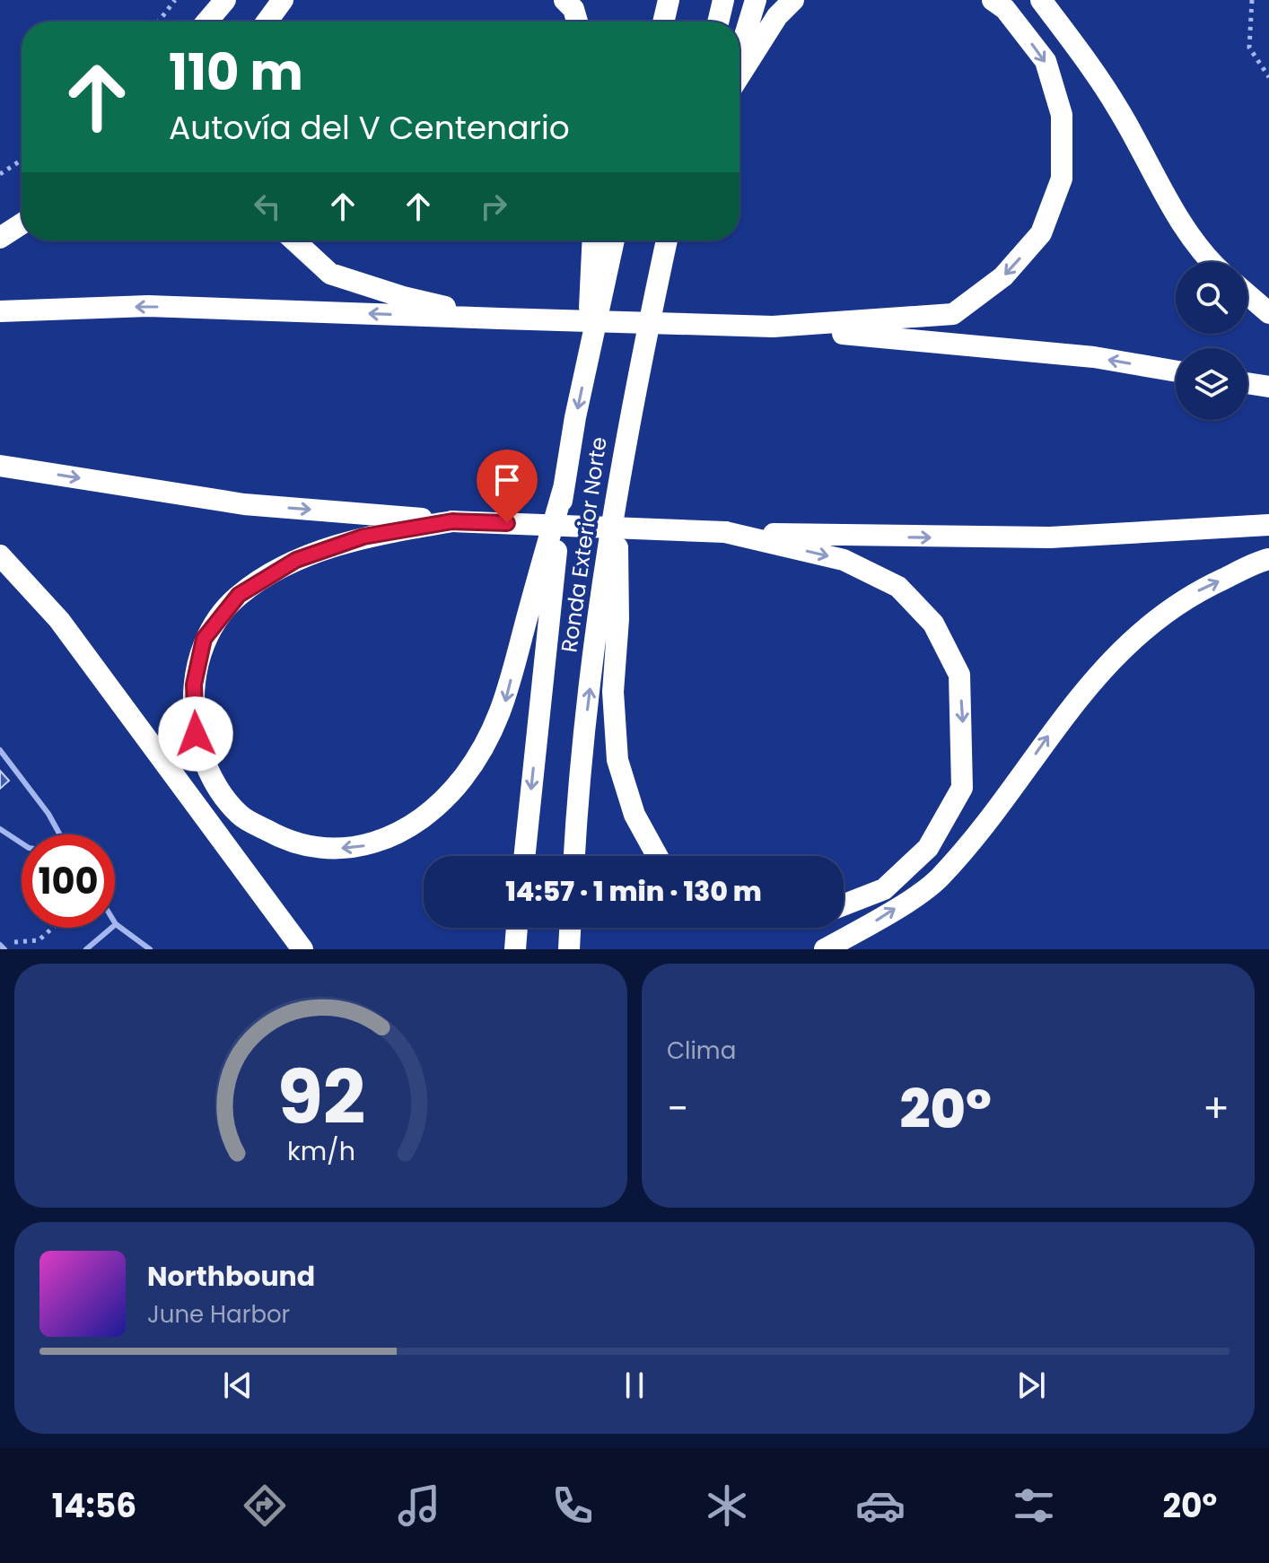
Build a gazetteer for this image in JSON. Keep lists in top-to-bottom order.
{
  "streets": {
    "highway": ["Ronda Exterior Norte"]
  },
  "page": {
    "turn": ["110 m", "Autovía del V Centenario"],
    "limit": "100",
    "trip": "14:57 · 1 min · 130 m",
    "tile": "Clima",
    "heat": ["−", "20°", "+"],
    "song": ["Northbound", "June Harbor"],
    "tabs": ["14:56", "20°"],
    "gauge": ["92", "km/h"]
  }
}
